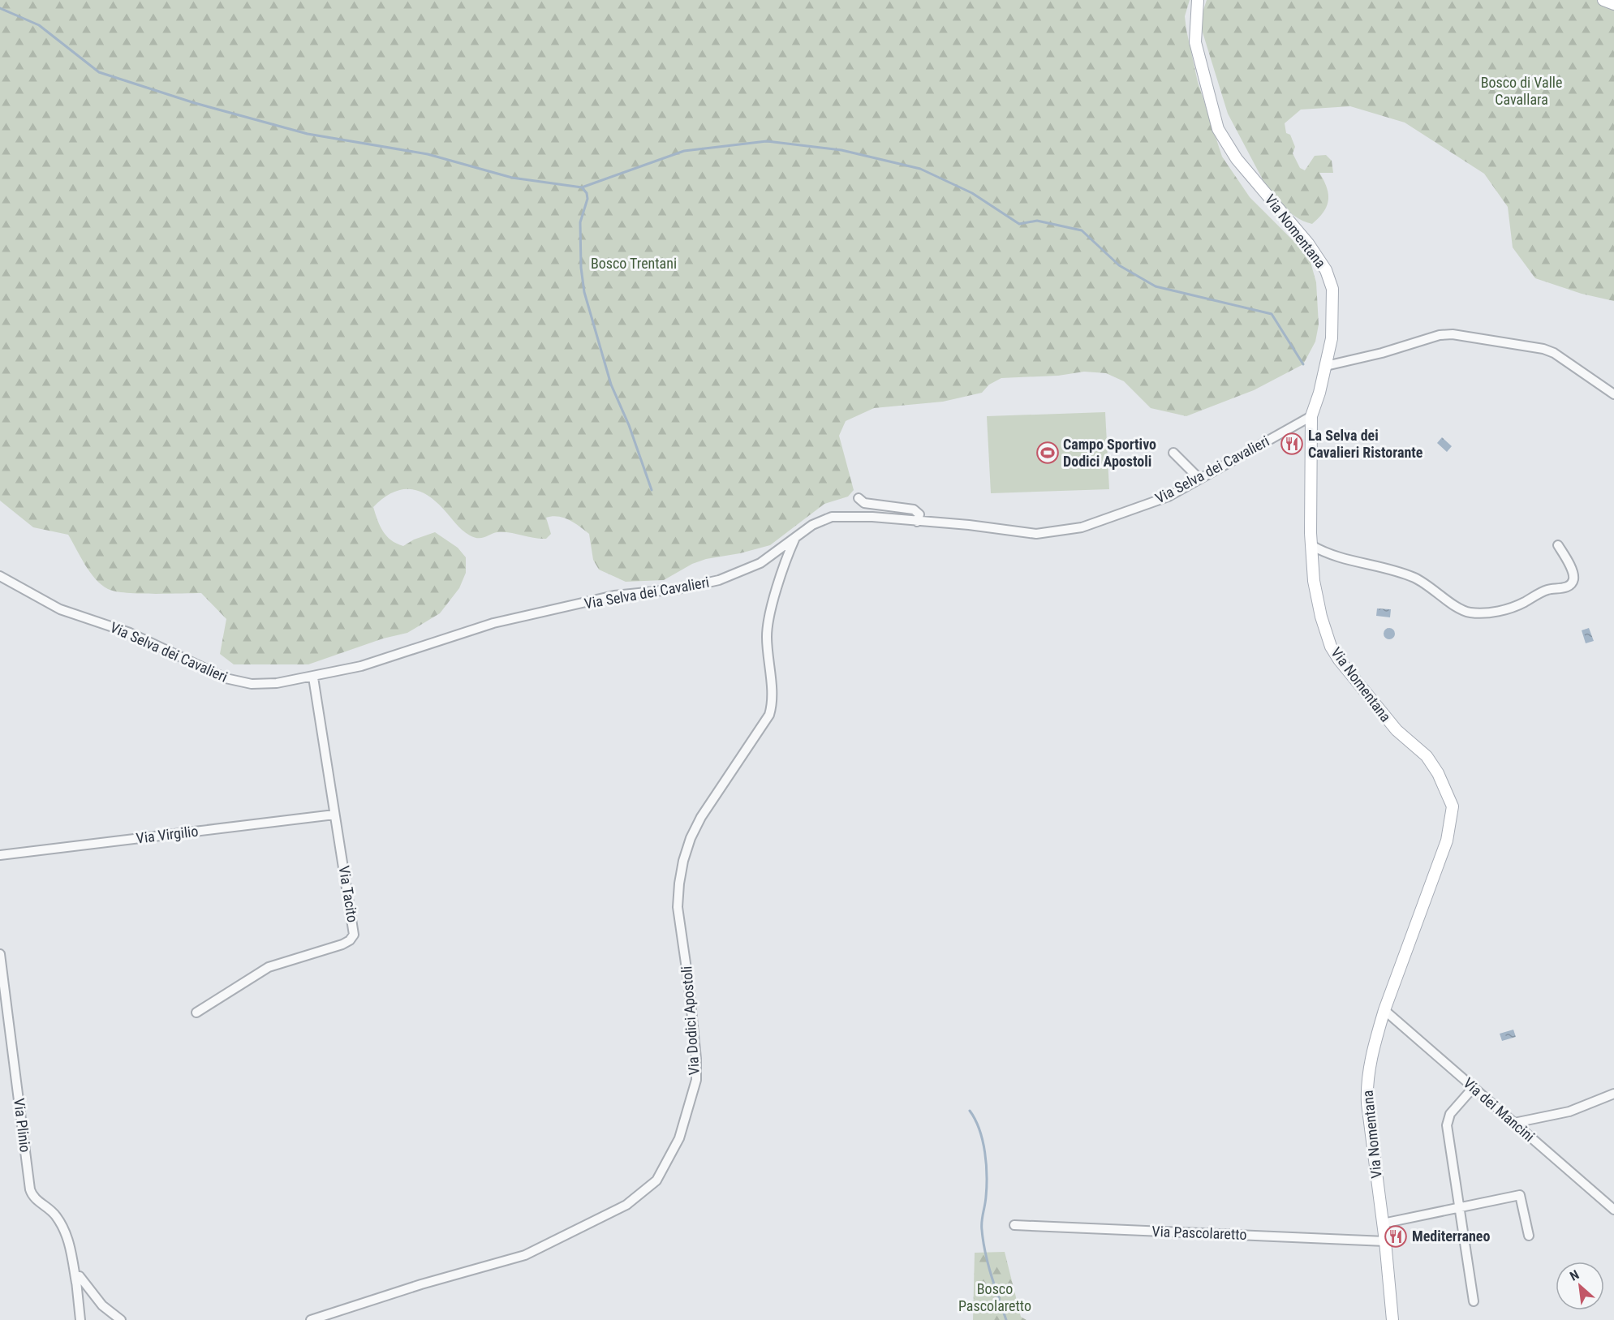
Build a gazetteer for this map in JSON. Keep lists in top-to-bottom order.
{
  "streets": {
    "main road": ["Via Nomentana"],
    "street": [
      "Via Selva dei Cavalieri",
      "Via Virgilio",
      "Via Tacito",
      "Via Dodici Apostoli",
      "Via dei Mancini",
      "Via Plinio",
      "Via Pascolaretto"
    ]
  },
  "crossings": [
    ["Via Nomentana", "Via Selva dei Cavalieri"],
    ["Via Nomentana", "Via dei Mancini"],
    ["Via Nomentana", "Via Pascolaretto"],
    ["Via Selva dei Cavalieri", "Via Tacito"],
    ["Via Selva dei Cavalieri", "Via Dodici Apostoli"],
    ["Via Virgilio", "Via Tacito"]
  ],
  "parks": ["Bosco di Valle Cavallara", "Bosco Trentani", "Bosco Pascolaretto"],
  "places": {
    "restaurant": ["La Selva dei Cavalieri Ristorante", "Mediterraneo"],
    "sports": ["Campo Sportivo Dodici Apostoli"]
  },
  "north": "top left"
}
